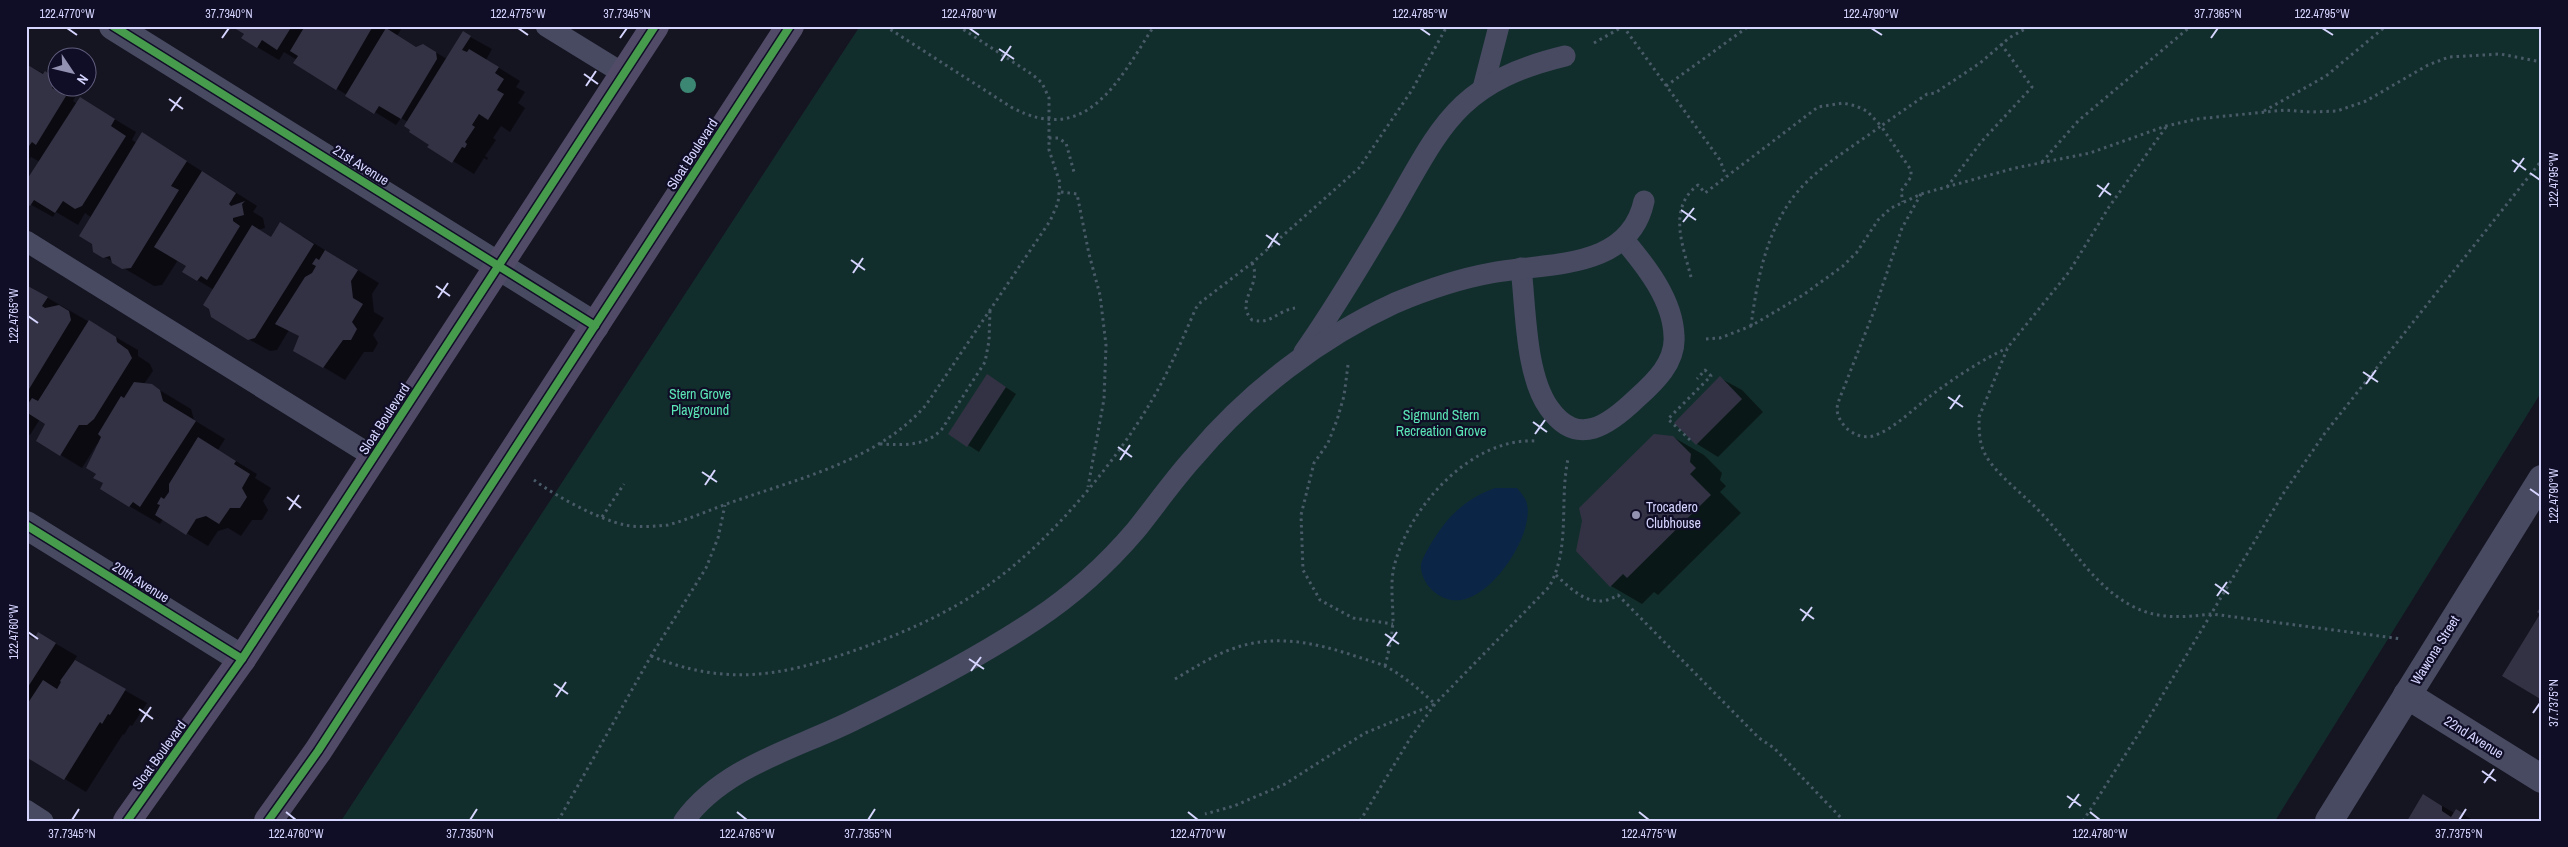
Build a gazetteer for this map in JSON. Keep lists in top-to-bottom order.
{
  "streets": {
    "main road": ["Sloat Boulevard"],
    "street": [
      "21st Avenue",
      "20th Avenue",
      "Wawona Street",
      "22nd Avenue"
    ]
  },
  "crossings": [
    ["Sloat Boulevard", "21st Avenue"],
    ["Sloat Boulevard", "20th Avenue"],
    ["Wawona Street", "22nd Avenue"]
  ],
  "parks": ["Stern Grove Playground", "Sigmund Stern Recreation Grove"],
  "places": ["Trocadero Clubhouse"],
  "north": "bottom right",
  "coordinates": [
    "122.4770°W",
    "37.7340°N",
    "122.4775°W",
    "37.7345°N",
    "122.4780°W",
    "122.4785°W",
    "122.4790°W",
    "37.7365°N",
    "122.4795°W",
    "122.4765°W",
    "122.4760°W",
    "37.7375°N",
    "37.7350°N",
    "37.7355°N"
  ]
}
